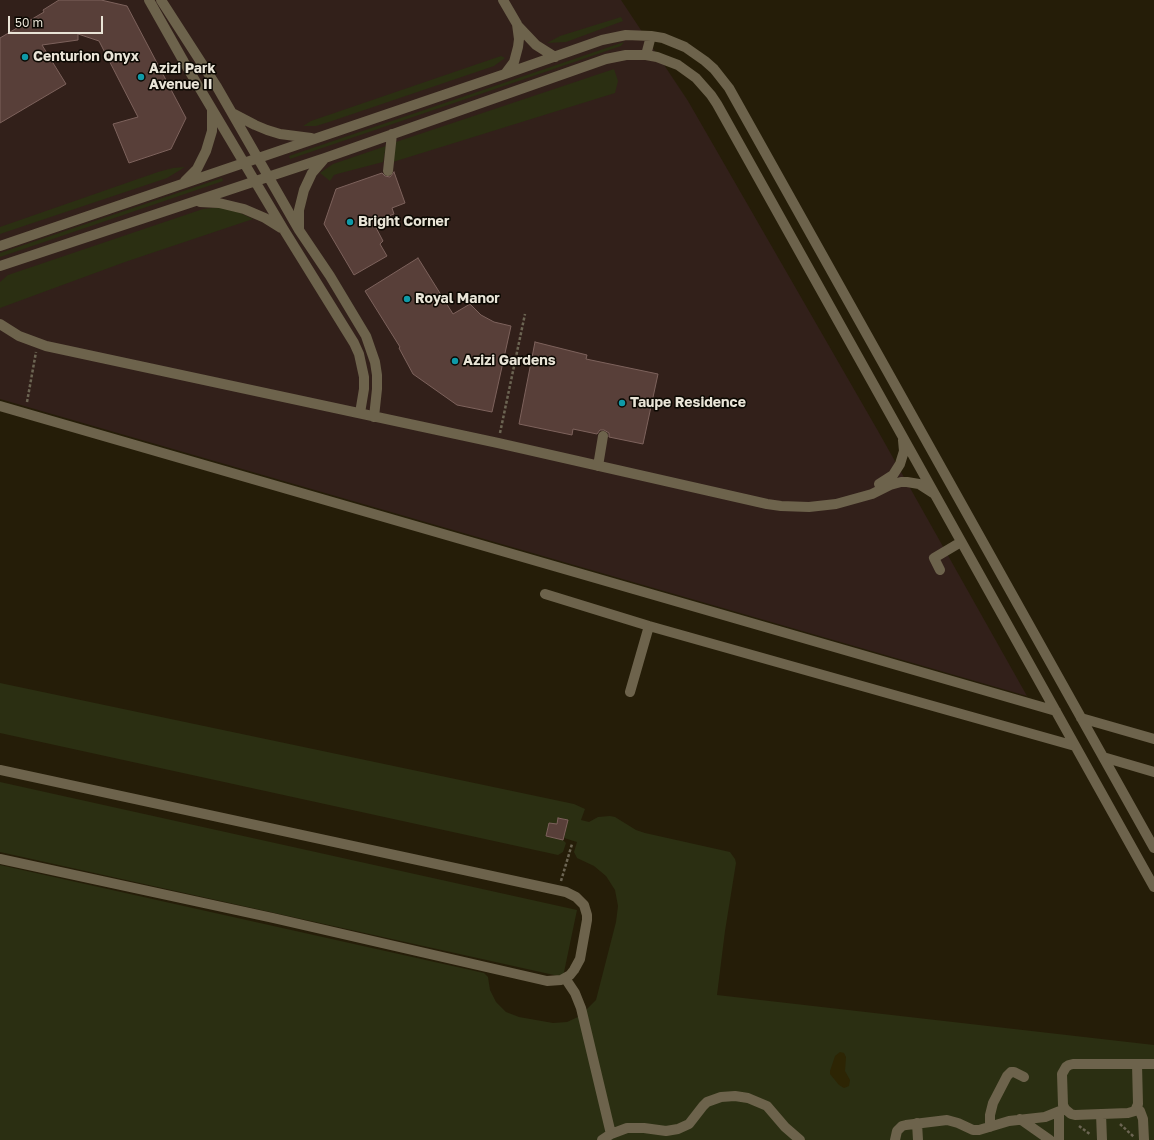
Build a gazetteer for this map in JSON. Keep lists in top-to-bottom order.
{
  "places": [
    "Centurion Onyx",
    "Azizi Park Avenue II",
    "Bright Corner",
    "Royal Manor",
    "Azizi Gardens",
    "Taupe Residence"
  ],
  "scale_bar": "50 m"
}
